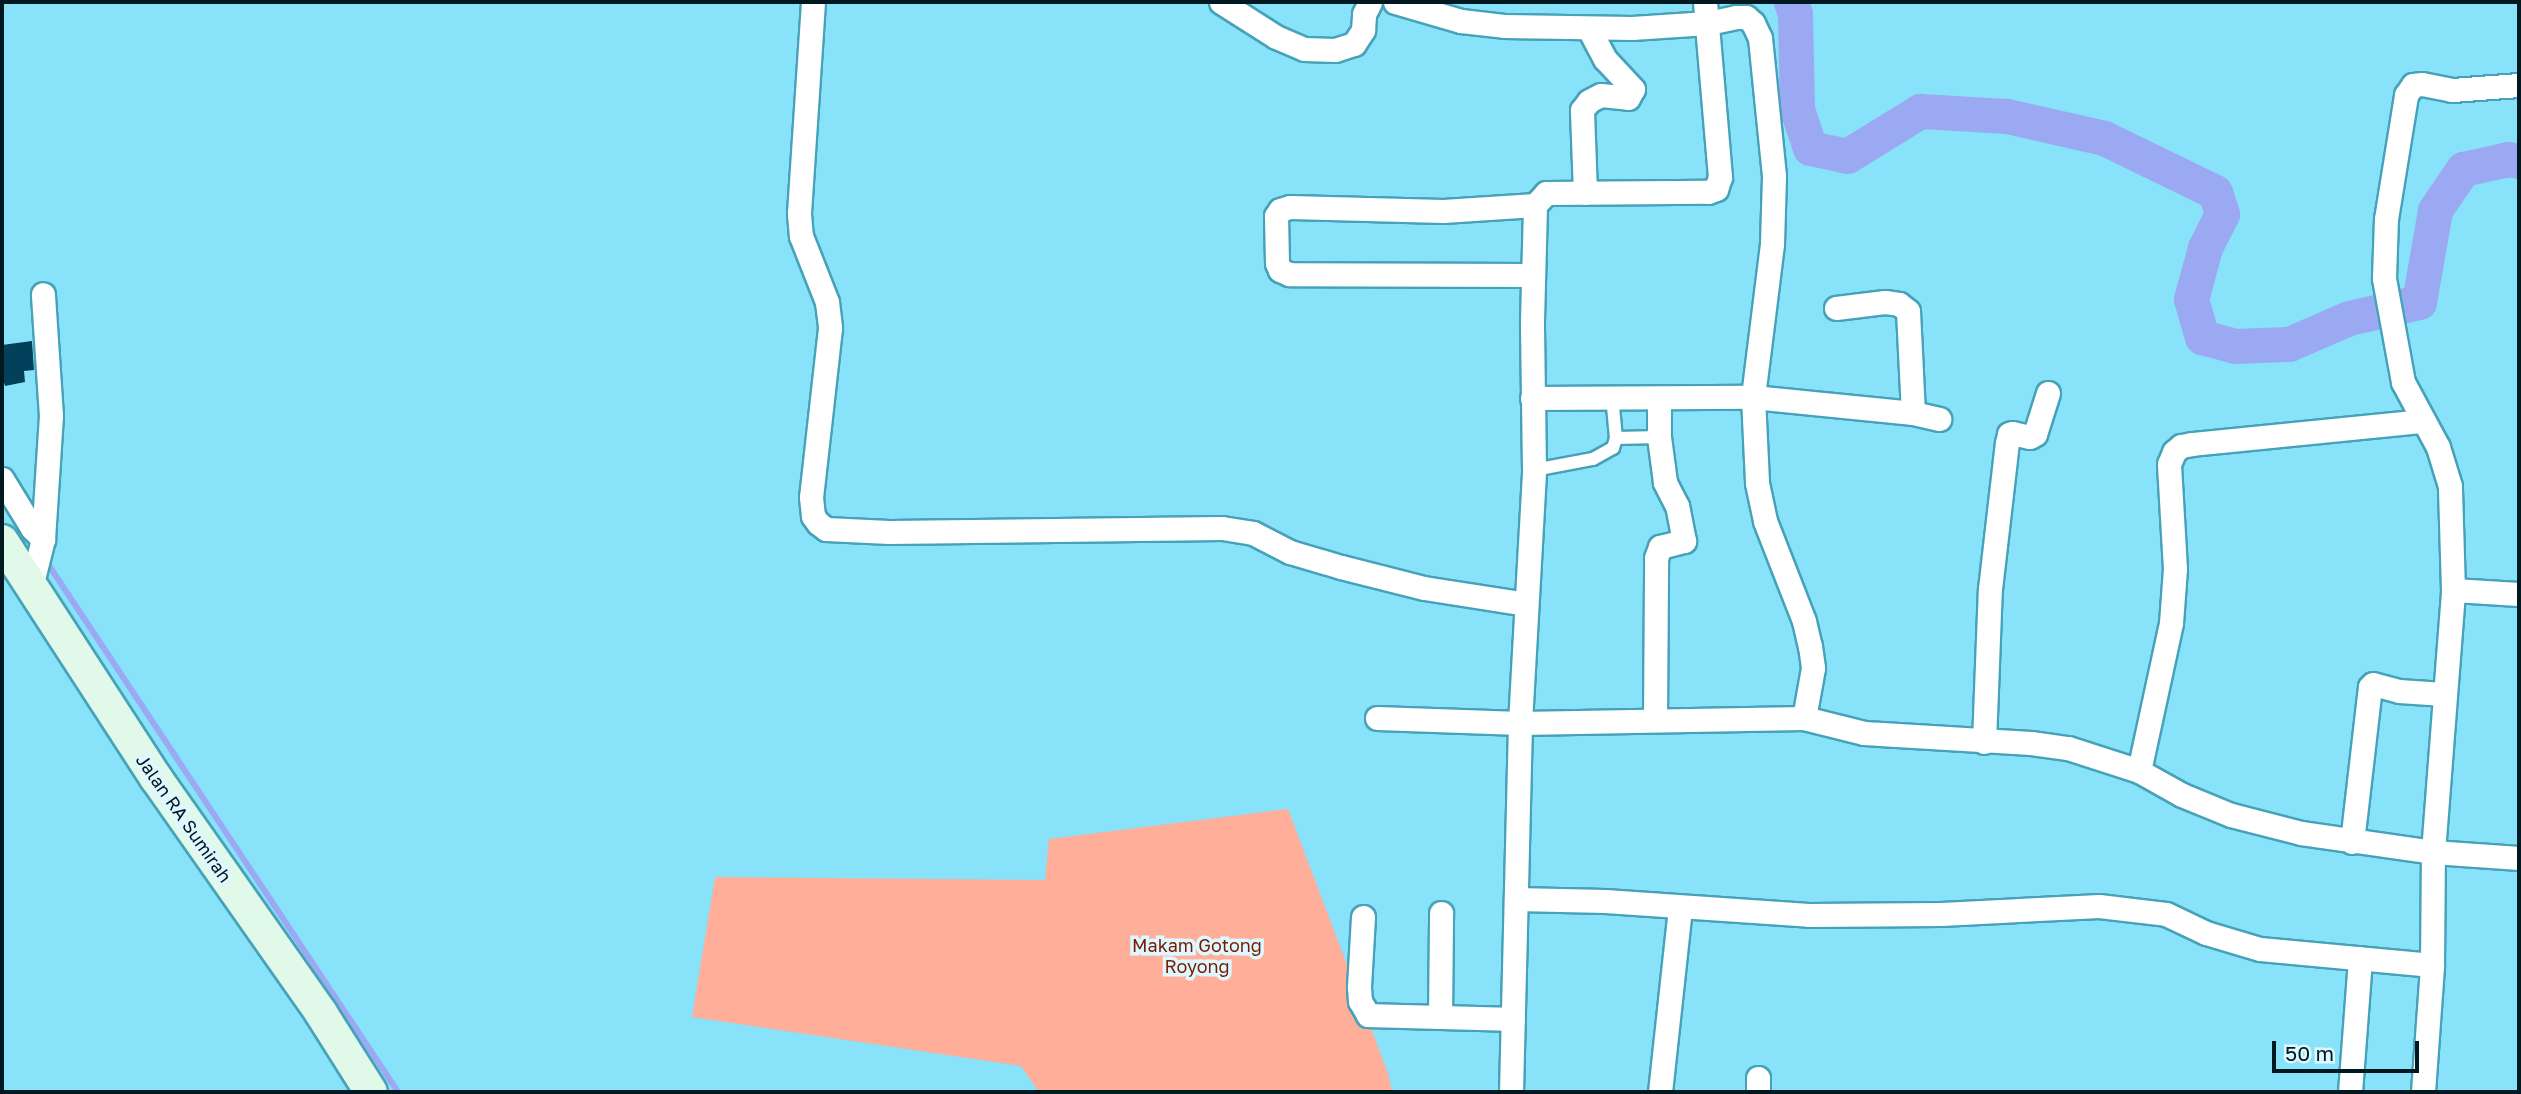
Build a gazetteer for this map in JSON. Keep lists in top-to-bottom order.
{
  "streets": {
    "main road": ["Jalan RA Sumirah"]
  },
  "parks": ["Makam Gotong Royong"],
  "scale_bar": "50 m"
}
